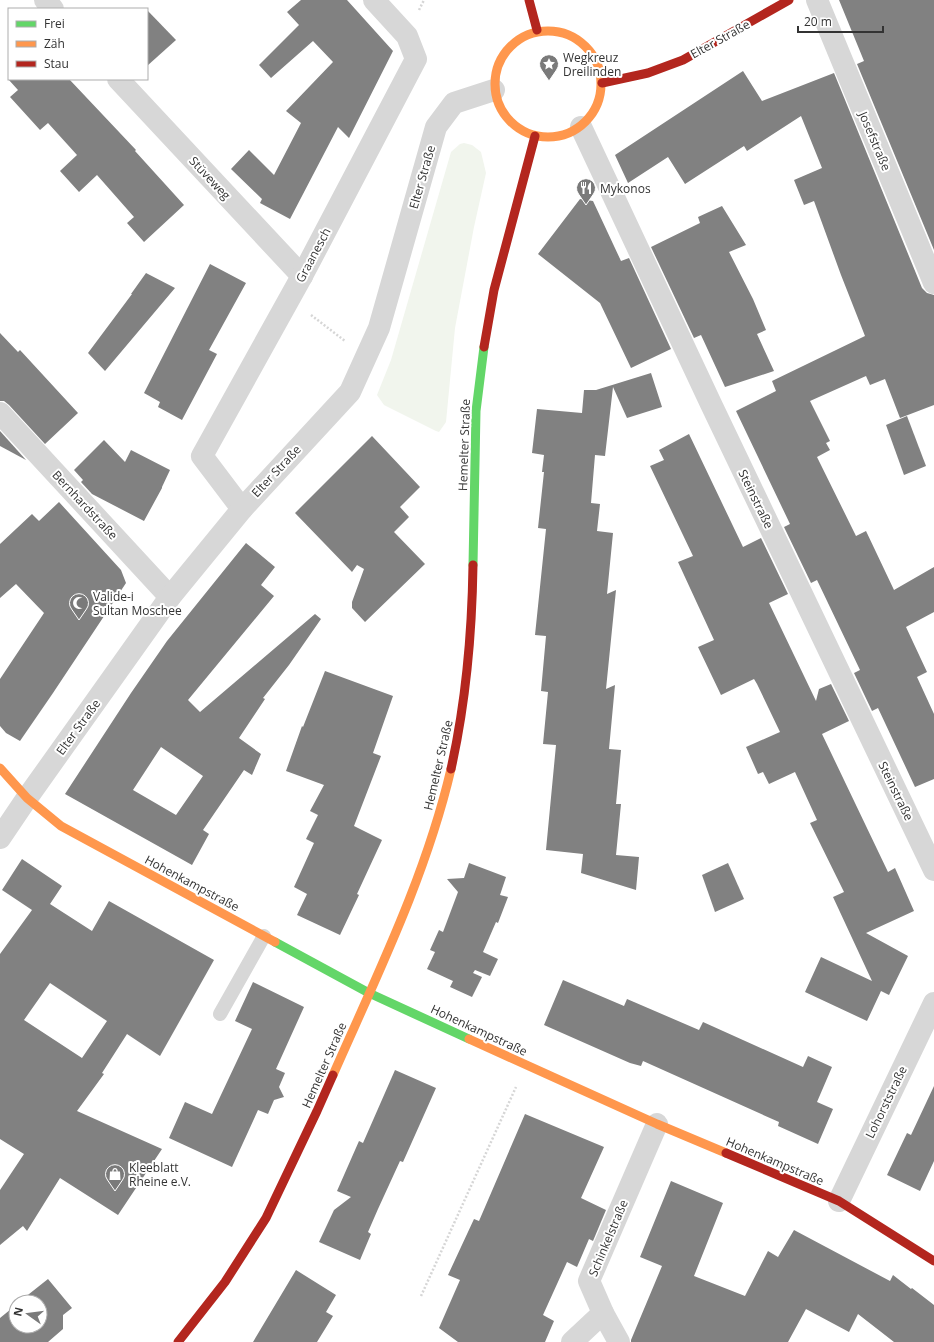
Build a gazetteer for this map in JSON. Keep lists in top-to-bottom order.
{
  "streets": {
    "main road": ["Elter Straße", "Hemelter Straße", "Hohenkampstraße"],
    "street": [
      "Josefstraße",
      "Stüveweg",
      "Graanesch",
      "Steinstraße",
      "Bernhardstraße",
      "Lohorststraße",
      "Schinkelstraße"
    ]
  },
  "crossings": [
    ["Elter Straße", "Graanesch"],
    ["Elter Straße", "Hemelter Straße"],
    ["Elter Straße", "Steinstraße"],
    ["Elter Straße", "Bernhardstraße"],
    ["Elter Straße", "Hohenkampstraße"],
    ["Stüveweg", "Graanesch"],
    ["Hemelter Straße", "Steinstraße"],
    ["Hemelter Straße", "Hohenkampstraße"],
    ["Hohenkampstraße", "Lohorststraße"],
    ["Hohenkampstraße", "Schinkelstraße"]
  ],
  "places": {
    "place": ["Wegkreuz Dreilinden"],
    "restaurant": ["Mykonos"],
    "mosque": ["Valide-i Sultan Moschee"],
    "shop": ["Kleeblatt Rheine e.V."]
  },
  "legend": ["Frei", "Zäh", "Stau"],
  "scale_bar": "20 m",
  "north": "left"
}
